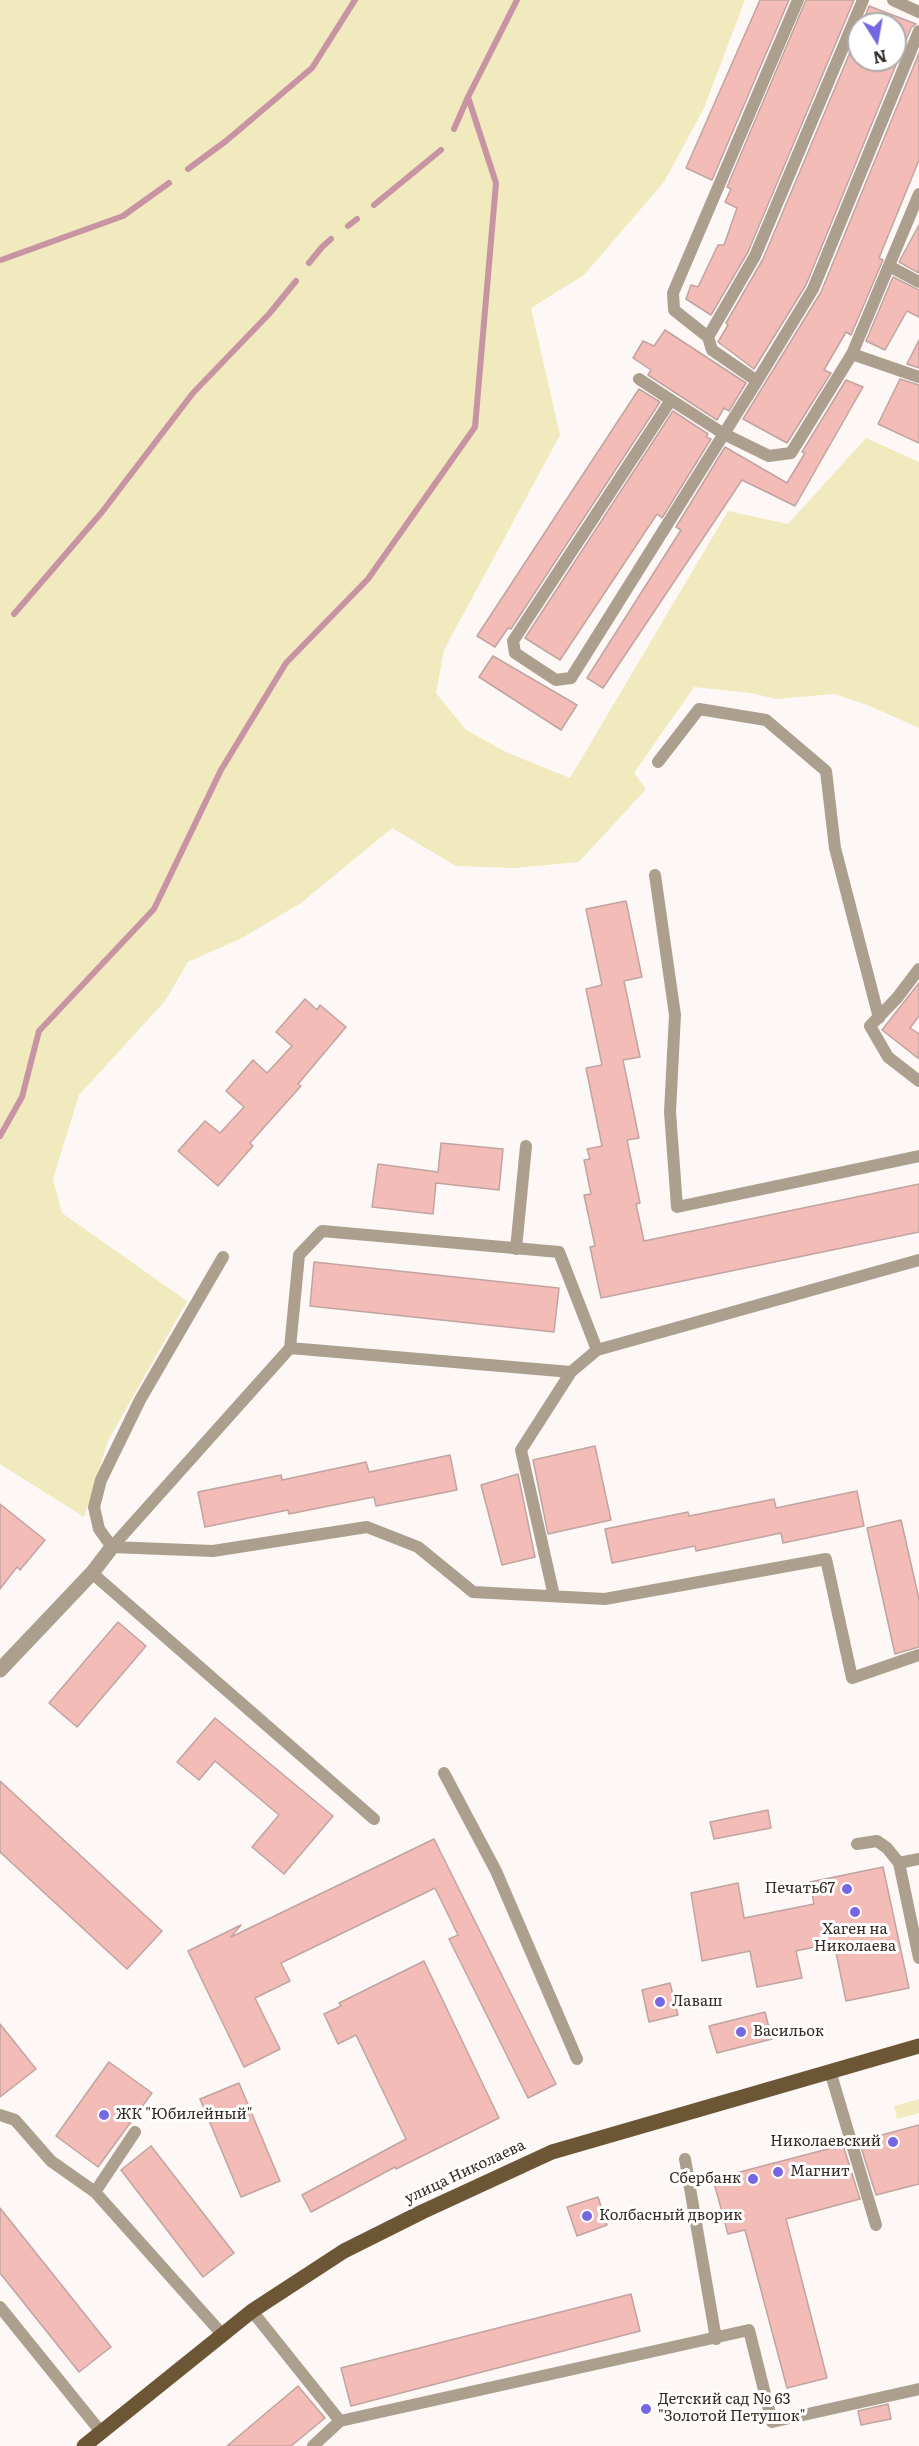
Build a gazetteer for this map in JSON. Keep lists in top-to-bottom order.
{
  "streets": {
    "main road": ["улица Николаева"]
  },
  "places": [
    "Печать67",
    "Хаген на Николаева",
    "Лаваш",
    "Васильок",
    "ЖК \"Юбилейный\"",
    "Николаевский",
    "Магнит",
    "Сбербанк",
    "Колбасный дворик",
    "Детский сад № 63 \"Золотой Петушок\""
  ],
  "north": "bottom"
}
